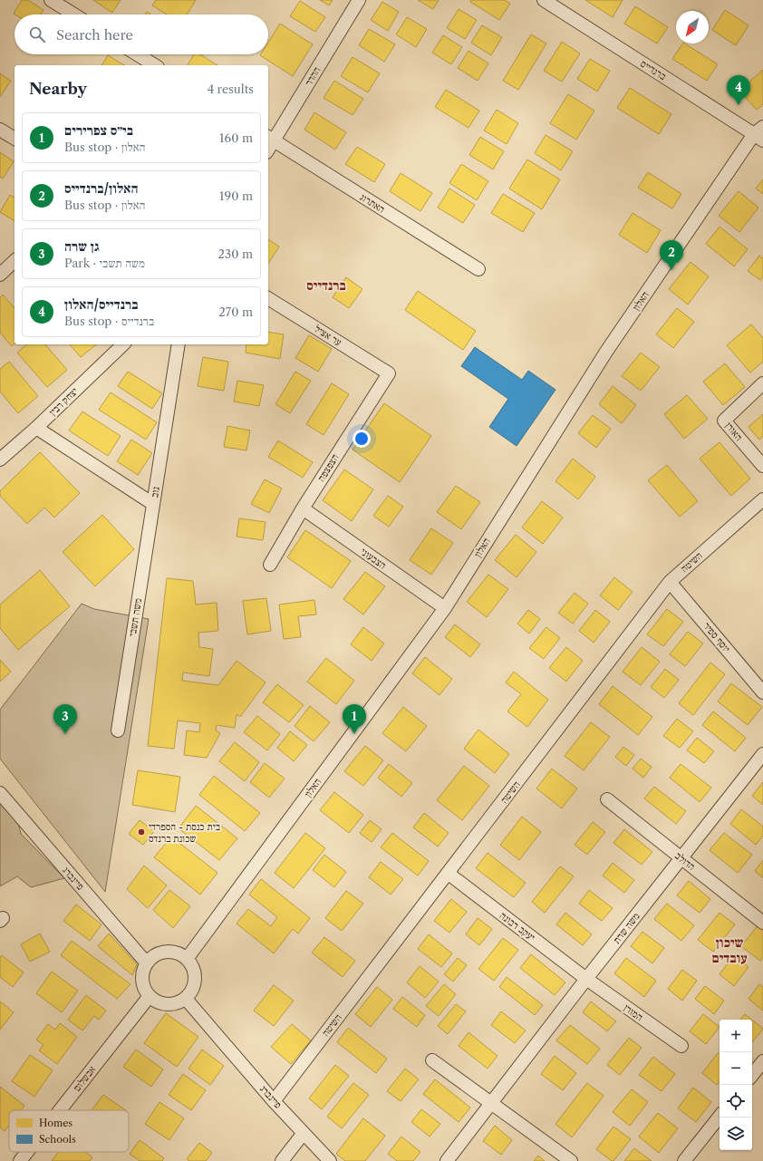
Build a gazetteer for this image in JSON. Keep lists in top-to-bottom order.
{
  "streets": {
    "street": [
      "ברנדייס",
      "ההדר",
      "האתרוג",
      "האלון",
      "ער אציל",
      "יצחק רבין",
      "האורן",
      "הצפצפה",
      "נוב",
      "הצבעוני",
      "השיטה",
      "משה תשבי",
      "יוסף ספיר",
      "הדולב",
      "פיינברג",
      "יעקב רבונה",
      "משה שרת",
      "המורן",
      "אבשלום"
    ]
  },
  "crossings": [
    ["ברנדייס", "האלון"],
    ["ההדר", "האתרוג"],
    ["האלון", "הצבעוני"],
    ["האלון", "פיינברג"],
    ["האלון", "אבשלום"],
    ["ער אציל", "הצפצפה"],
    ["יצחק רבין", "נוב"],
    ["הצפצפה", "הצבעוני"],
    ["נוב", "משה תשבי"],
    ["השיטה", "יוסף ספיר"],
    ["השיטה", "פיינברג"],
    ["השיטה", "יעקב רבונה"],
    ["הדולב", "משה שרת"],
    ["פיינברג", "אבשלום"],
    ["יעקב רבונה", "משה שרת"],
    ["יעקב רבונה", "המורן"],
    ["משה שרת", "המורן"]
  ],
  "districts": ["ברנדייס", "שיכון עובדים"],
  "places": ["בית כנסת - הספרדי שכונת ברנדס"],
  "legend": ["Homes", "Schools"],
  "north": "bottom left",
  "page": {
    "search": "Search here",
    "heading": ["Nearby", "4 results"],
    "pins": [
      "4",
      "2",
      "1",
      "3"
    ],
    "list": [
      {
        "mark": "1",
        "name": "בי״ס צפרירים",
        "note": "Bus stop · האלון",
        "value": "160 m"
      },
      {
        "mark": "2",
        "name": "האלון/ברנדייס",
        "note": "Bus stop · האלון",
        "value": "190 m"
      },
      {
        "mark": "3",
        "name": "גן שרה",
        "note": "Park · משה תשבי",
        "value": "230 m"
      },
      {
        "mark": "4",
        "name": "ברנדייס/האלון",
        "note": "Bus stop · ברנדייס",
        "value": "270 m"
      }
    ],
    "map_buttons": ["+", "−"]
  }
}
